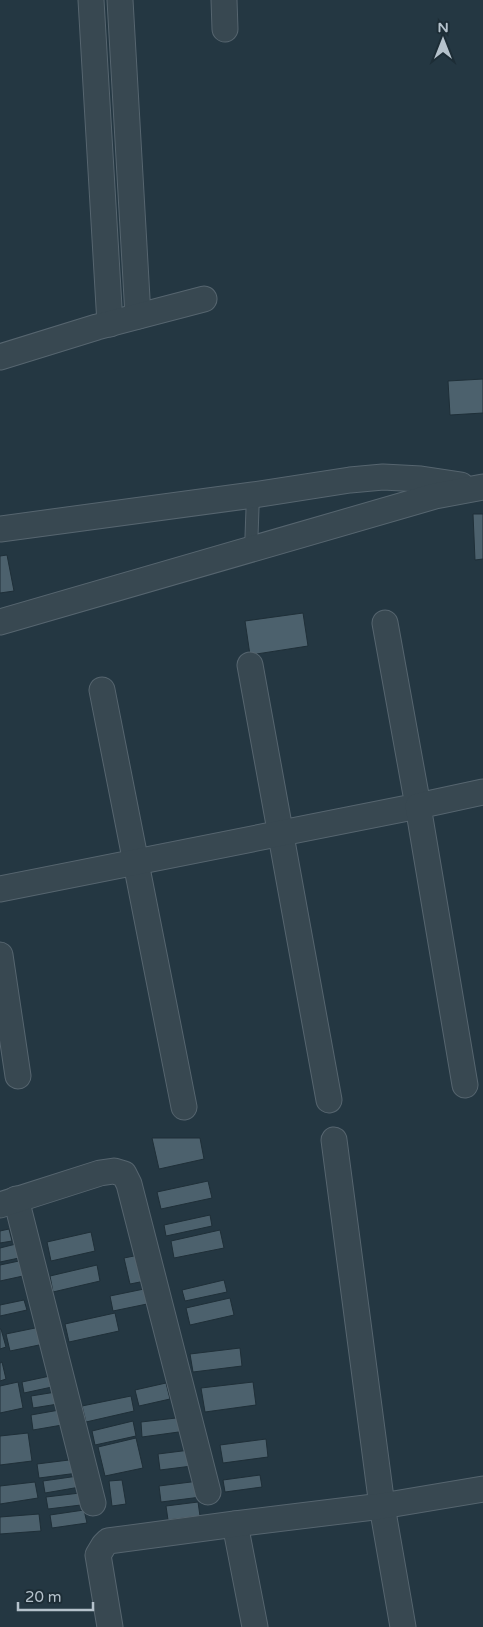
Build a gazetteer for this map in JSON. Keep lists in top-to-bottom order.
{
  "scale_bar": "20 m",
  "north": "top"
}
